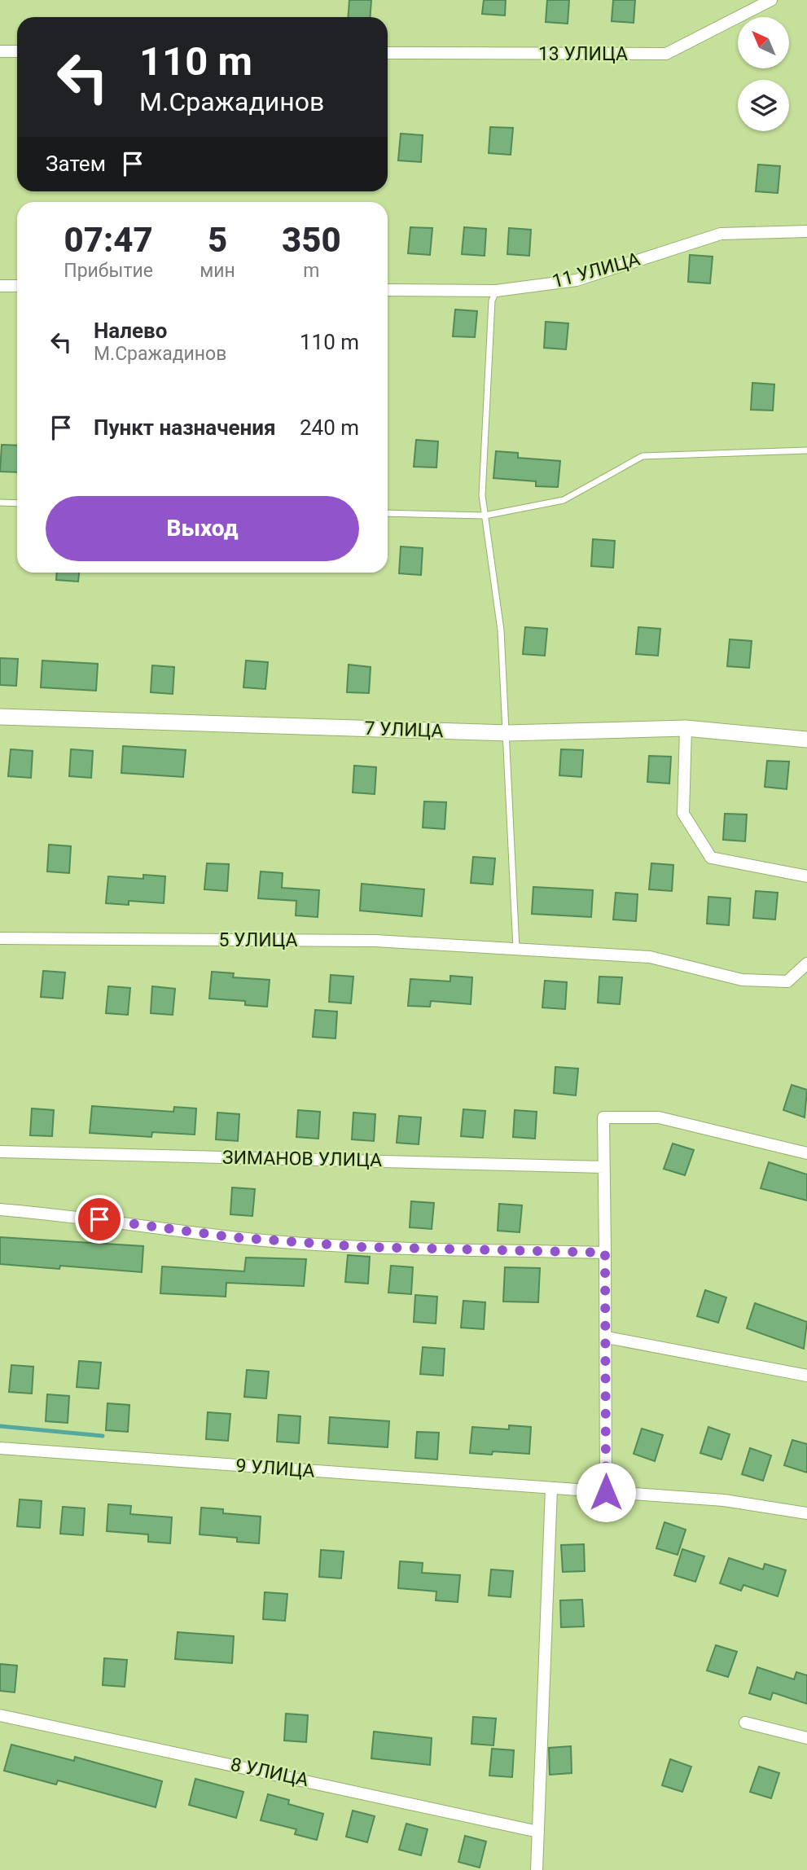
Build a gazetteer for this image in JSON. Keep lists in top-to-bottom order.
{
  "streets": {
    "street": [
      "13 УЛИЦА",
      "11 УЛИЦА",
      "7 УЛИЦА",
      "5 УЛИЦА",
      "ЗИМАНОВ УЛИЦА",
      "9 УЛИЦА",
      "8 УЛИЦА"
    ]
  },
  "north": "top left",
  "page": {
    "turn": ["110 m", "М.Сражадинов"],
    "then": "Затем",
    "eta": [
      "07:47",
      "Прибытие",
      "5",
      "мин",
      "350",
      "m"
    ],
    "list": [
      {
        "name": "Налево",
        "note": "М.Сражадинов",
        "value": "110 m"
      },
      {
        "name": "Пункт назначения",
        "value": "240 m"
      }
    ],
    "buttons": "Выход"
  }
}
